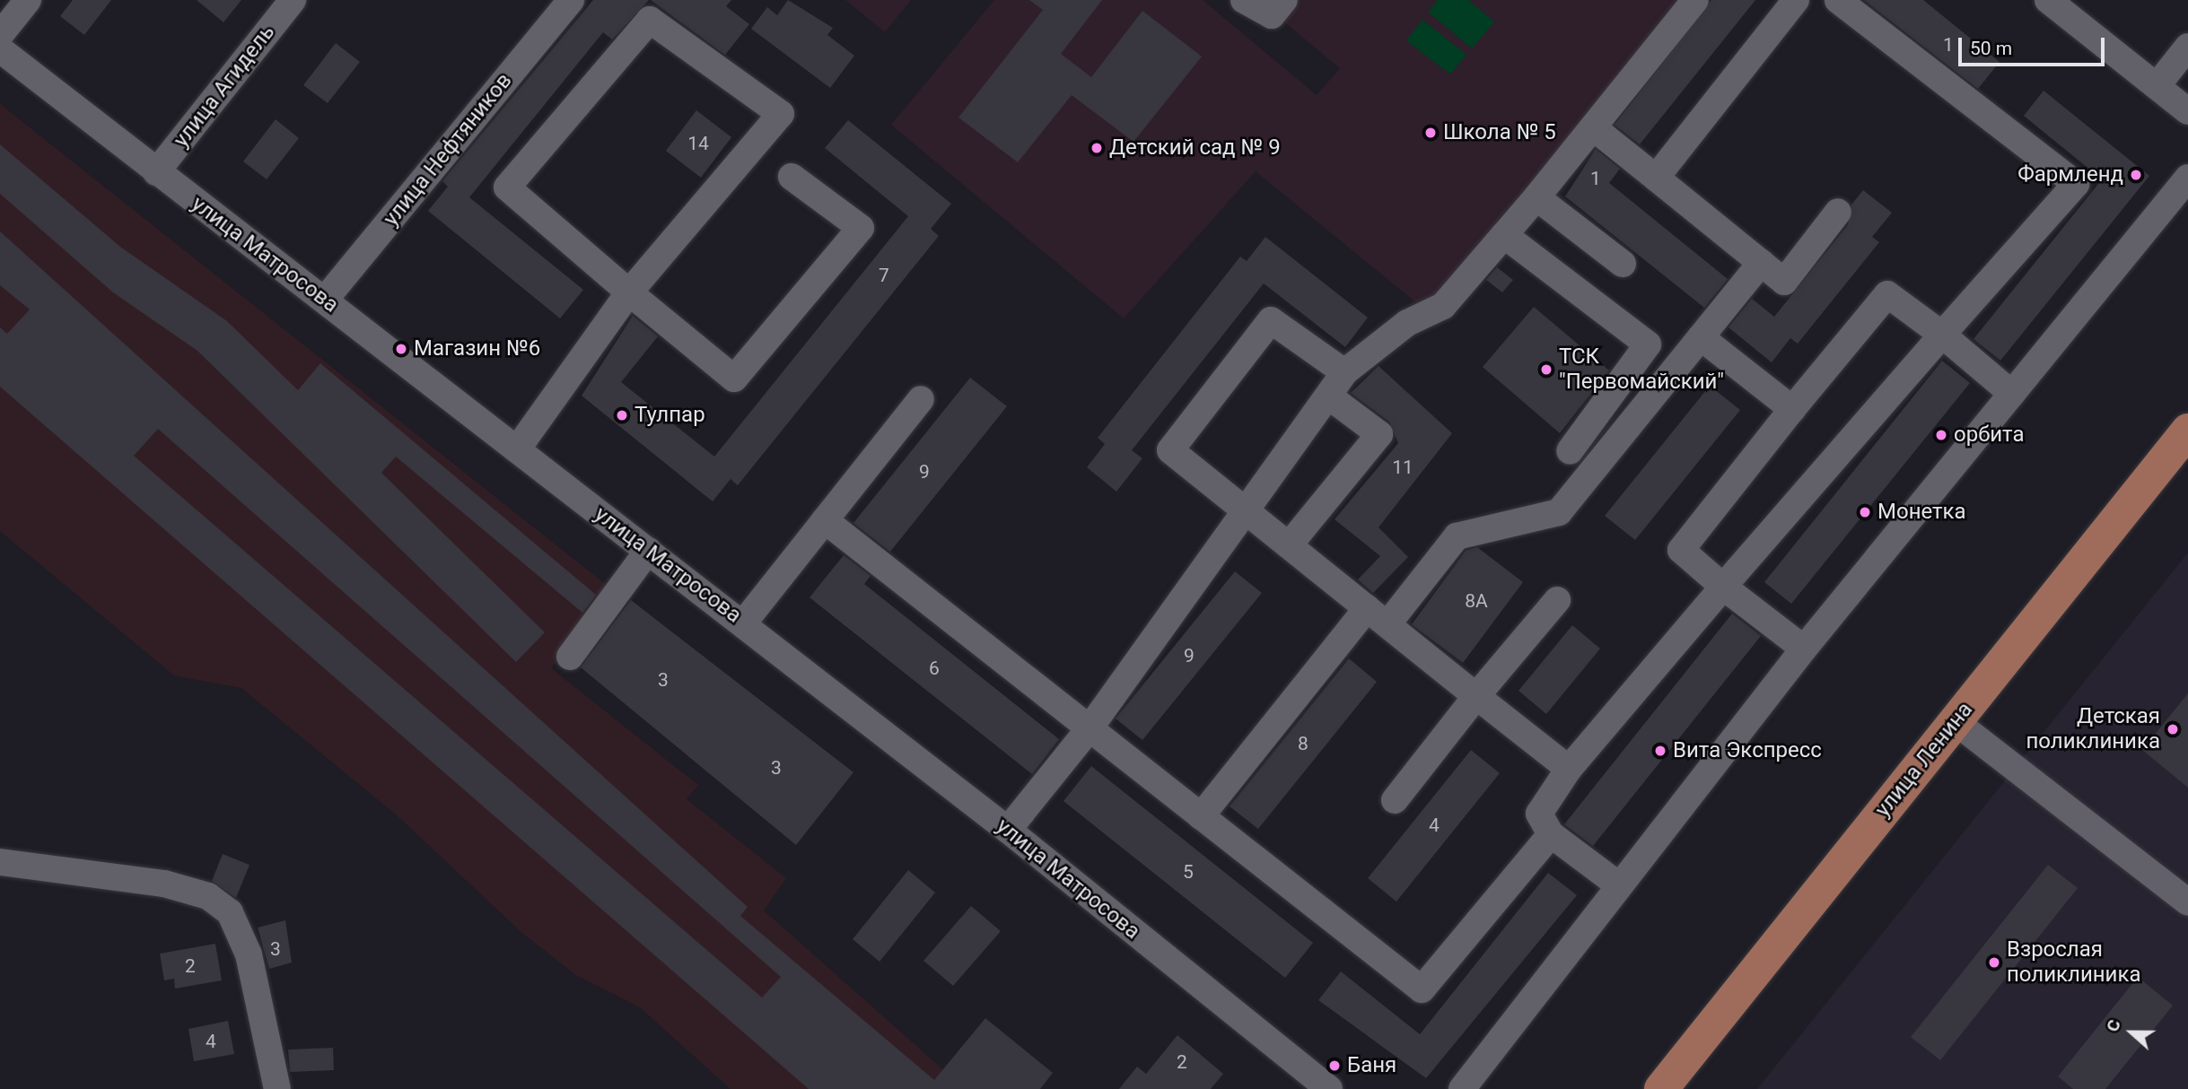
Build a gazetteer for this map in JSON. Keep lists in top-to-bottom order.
{
  "streets": {
    "main road": ["улица Ленина"],
    "street": ["улица Агидель", "улица Нефтяников", "улица Матросова"]
  },
  "crossings": [
    ["улица Агидель", "улица Матросова"],
    ["улица Нефтяников", "улица Матросова"]
  ],
  "places": [
    "Школа № 5",
    "Детский сад № 9",
    "Фармленд",
    "Магазин №6",
    "ТСК \"Первомайский\"",
    "Тулпар",
    "орбита",
    "Монетка",
    "Детская поликлиника",
    "Вита Экспресс",
    "Взрослая поликлиника",
    "Баня"
  ],
  "house_numbers": [
    "1",
    "14",
    "1",
    "7",
    "11",
    "9",
    "8А",
    "9",
    "6",
    "3",
    "8",
    "3",
    "4",
    "5",
    "3",
    "2",
    "4",
    "2"
  ],
  "scale_bar": "50 m",
  "north": "left"
}
